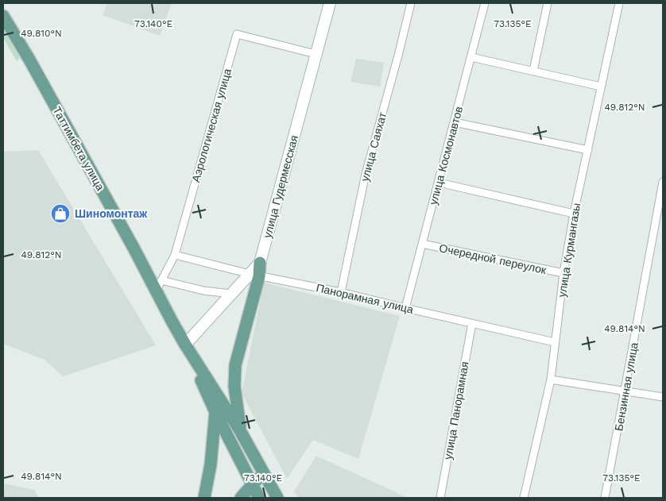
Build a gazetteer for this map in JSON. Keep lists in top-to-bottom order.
{
  "streets": {
    "main road": ["Таттимбета улица", "улица Гудермесская"],
    "street": [
      "Аэрологическая улица",
      "улица Саяхат",
      "улица Космонавтов",
      "улица Курмангазы",
      "Очередной переулок",
      "Панорамная улица",
      "Бензинная улица",
      "улица Панорамная"
    ]
  },
  "crossings": [
    ["Аэрологическая улица", "Таттимбета улица"],
    ["Аэрологическая улица", "улица Гудермесская"],
    ["Аэрологическая улица", "Панорамная улица"],
    ["улица Саяхат", "Панорамная улица"],
    ["улица Космонавтов", "Очередной переулок"],
    ["улица Космонавтов", "Панорамная улица"],
    ["улица Курмангазы", "Очередной переулок"],
    ["улица Курмангазы", "Панорамная улица"],
    ["Панорамная улица", "улица Панорамная"]
  ],
  "places": {
    "shop": ["Шиномонтаж"]
  },
  "coordinates": [
    "73.140°E",
    "73.135°E",
    "49.810°N",
    "49.812°N",
    "49.814°N"
  ]
}
